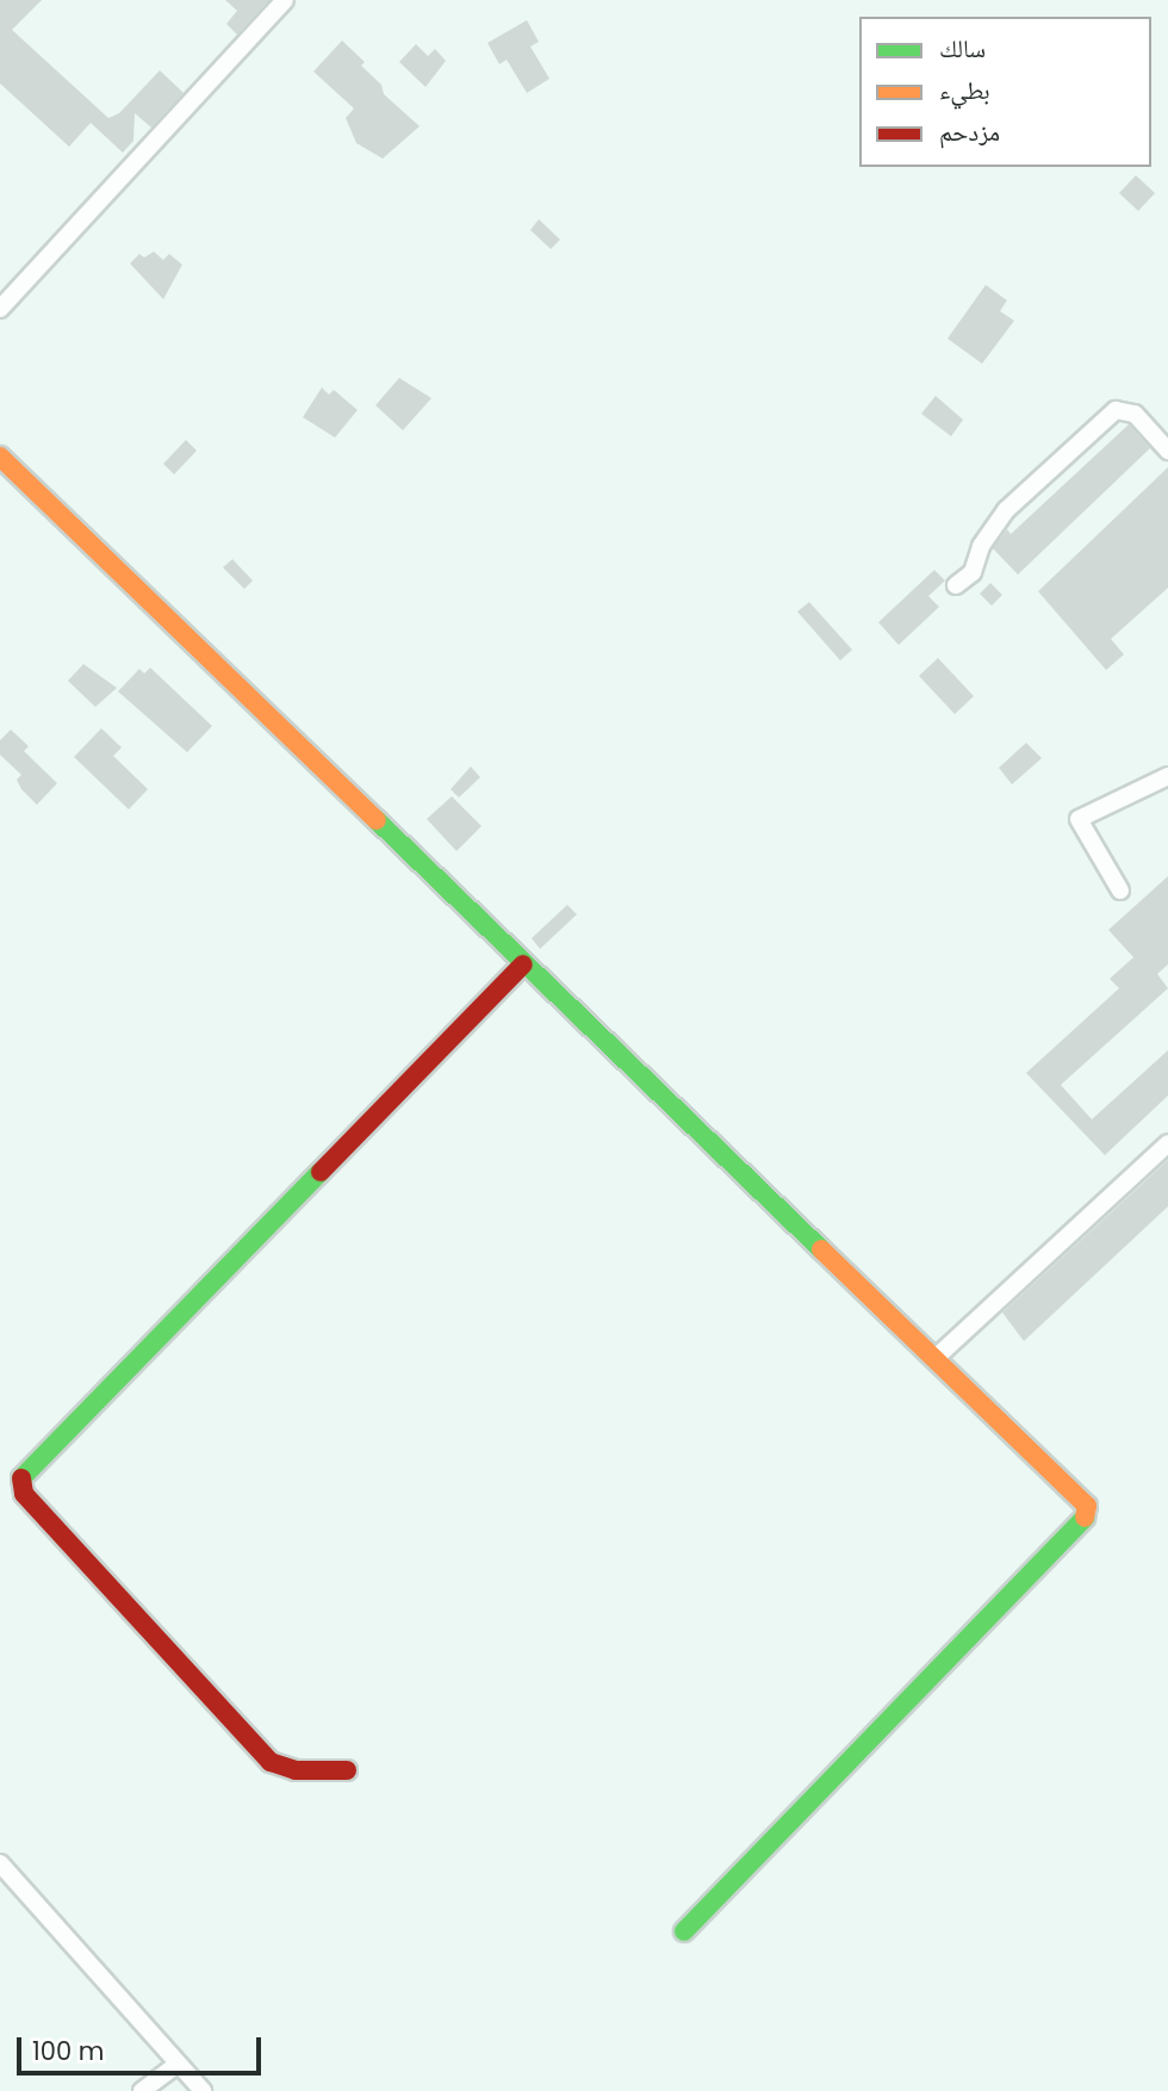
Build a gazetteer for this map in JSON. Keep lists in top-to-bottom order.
{
  "legend": ["سالك", "بطيء", "مزدحم"],
  "scale_bar": "100 m"
}
